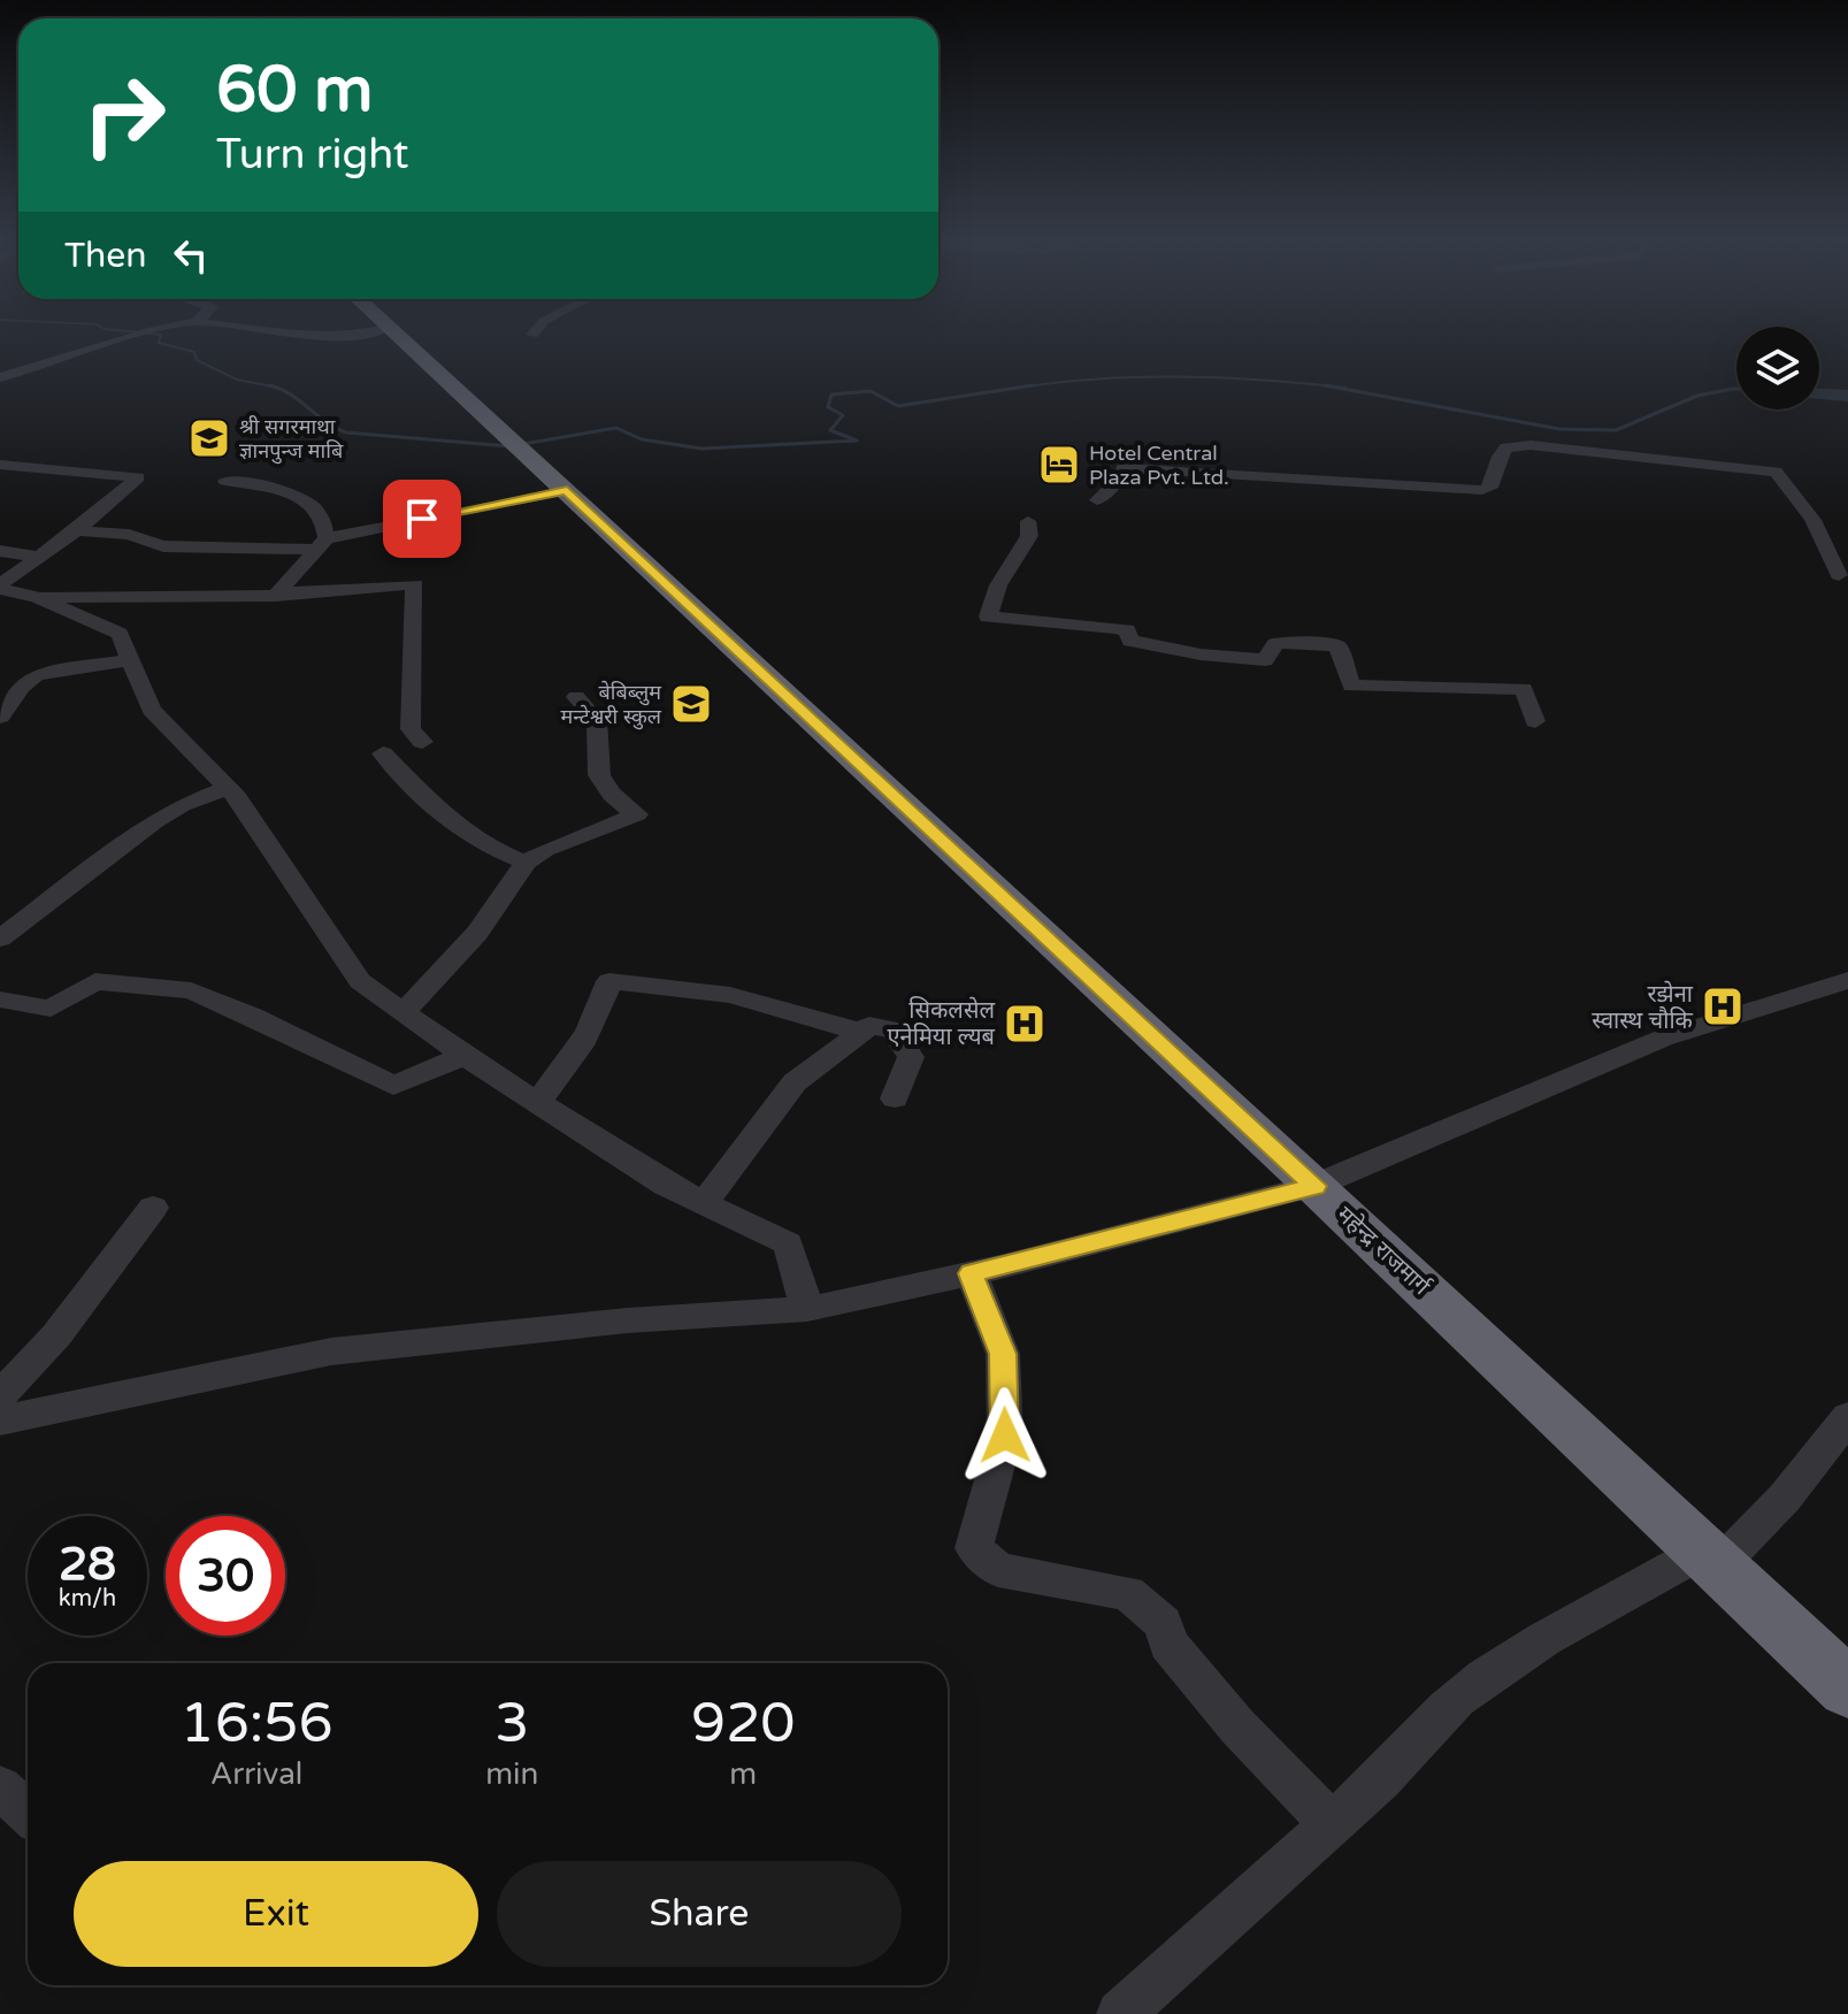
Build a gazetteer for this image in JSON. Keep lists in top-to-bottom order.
{
  "streets": {
    "highway": ["महेन्द्र राजमार्ग"]
  },
  "places": {
    "school or university": ["श्री सगरमाथा ज्ञानपुन्ज माबि", "बेबिब्लुम मन्टेश्वरी स्कुल"],
    "hotel": ["Hotel Central Plaza Pvt. Ltd."],
    "hospital": ["रझेना स्वास्थ चौकि", "सिकलसेल एनेमिया ल्यब"]
  },
  "page": {
    "turn": ["60 m", "Turn right"],
    "then": "Then",
    "speed": "28 km/h",
    "limit": "30",
    "eta": [
      "16:56",
      "Arrival",
      "3",
      "min",
      "920",
      "m"
    ],
    "buttons": ["Exit", "Share"]
  }
}
